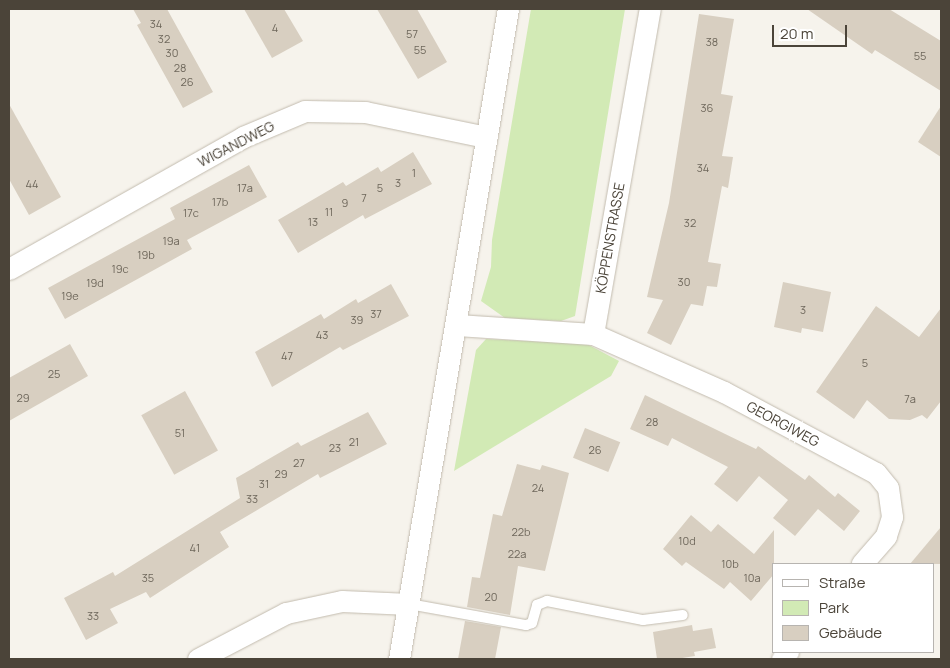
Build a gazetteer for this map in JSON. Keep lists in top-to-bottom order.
{
  "streets": {
    "street": ["WIGANDWEG", "KÖPPENSTRASSE", "GEORGIWEG"]
  },
  "crossings": [
    ["KÖPPENSTRASSE", "GEORGIWEG"]
  ],
  "house_numbers": [
    "34",
    "4",
    "57",
    "32",
    "38",
    "55",
    "30",
    "55",
    "28",
    "26",
    "36",
    "34",
    "1",
    "3",
    "44",
    "17a",
    "5",
    "7",
    "17b",
    "9",
    "11",
    "17c",
    "13",
    "32",
    "19a",
    "19b",
    "19c",
    "30",
    "19d",
    "19e",
    "3",
    "37",
    "39",
    "43",
    "47",
    "5",
    "25",
    "29",
    "7a",
    "28",
    "51",
    "21",
    "23",
    "26",
    "27",
    "29",
    "31",
    "24",
    "33",
    "22b",
    "10d",
    "41",
    "22a",
    "10b",
    "35",
    "10a",
    "20",
    "33"
  ],
  "legend": ["Straße", "Park", "Gebäude"],
  "scale_bar": "20 m"
}
